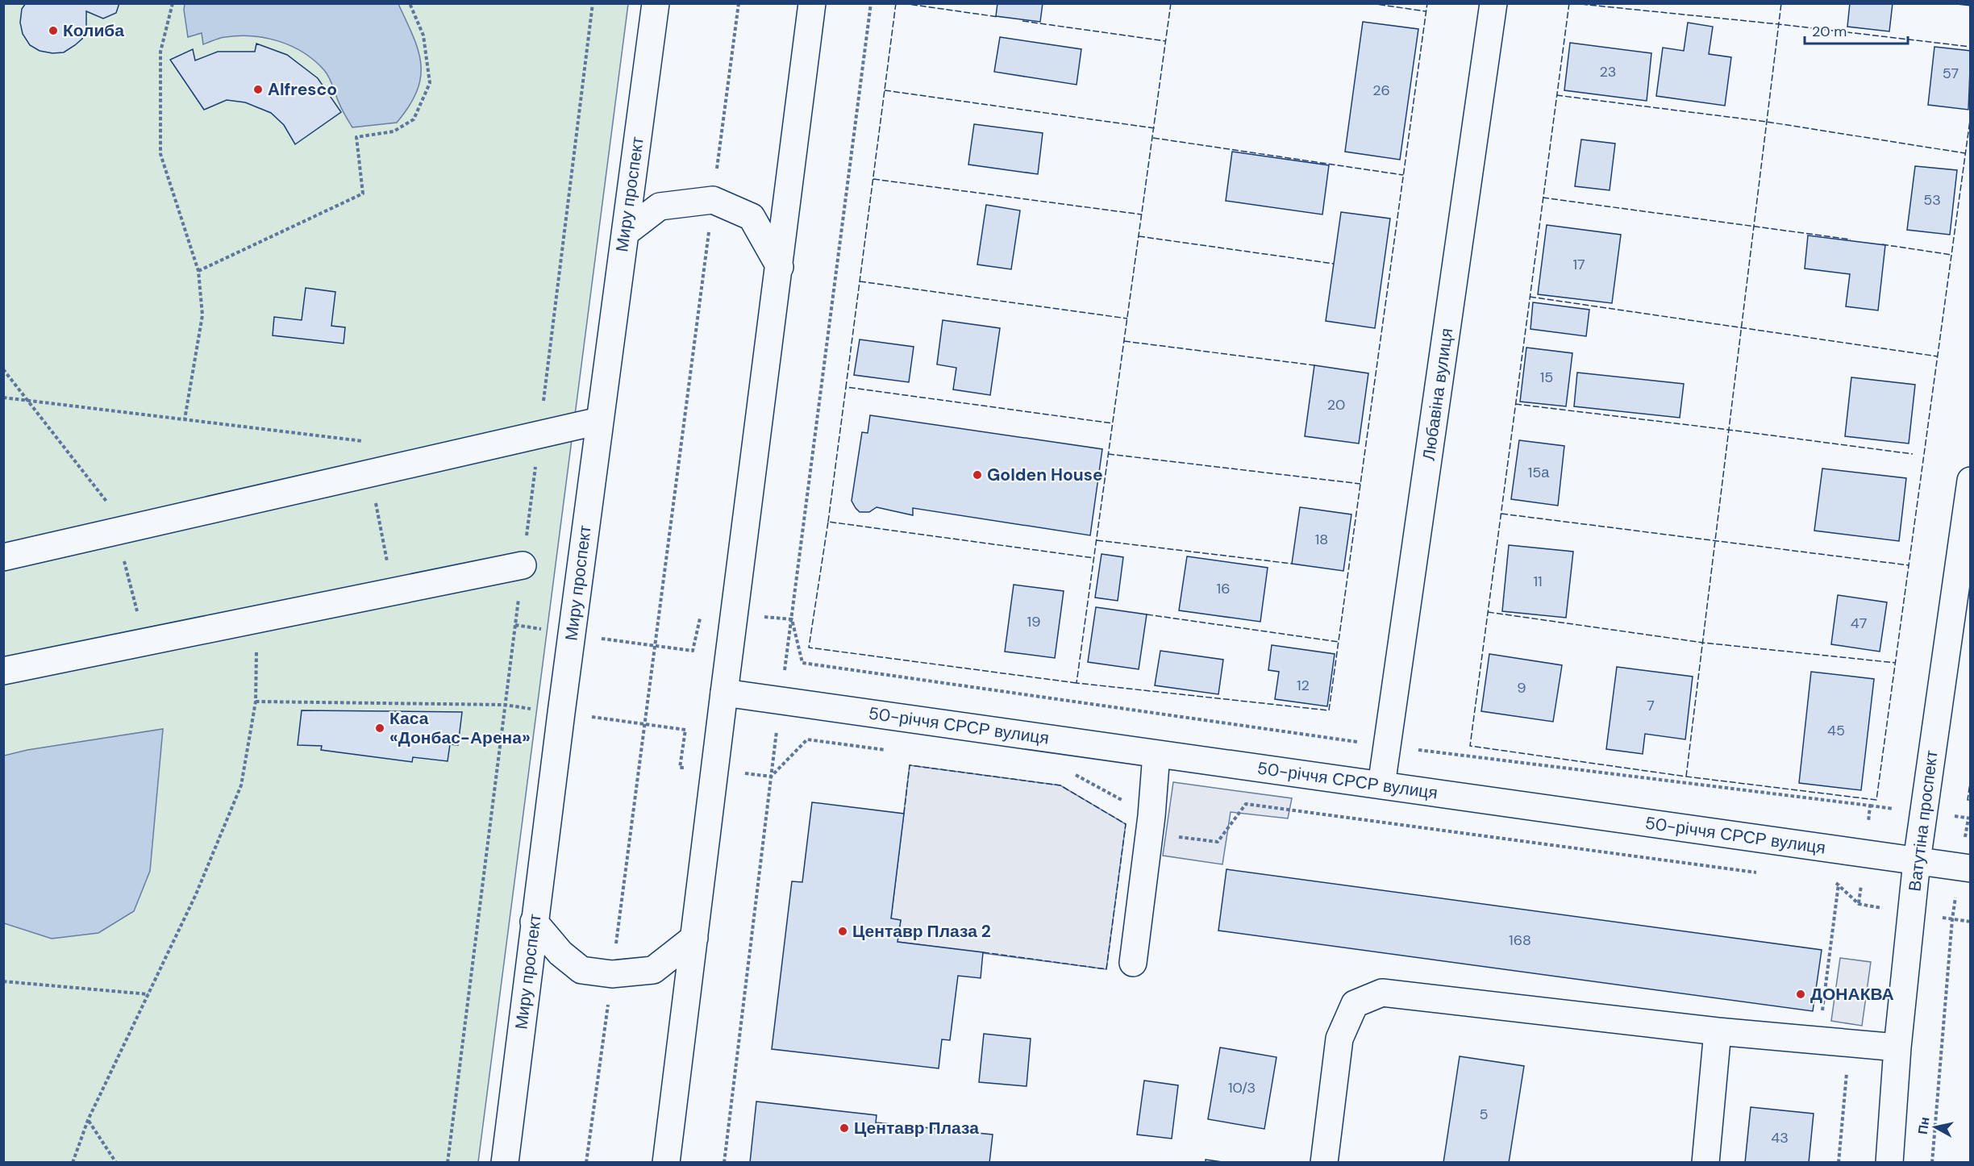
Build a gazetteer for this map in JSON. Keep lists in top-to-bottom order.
{
  "streets": {
    "street": [
      "Миру проспект",
      "Любавіна вулиця",
      "50-річчя СРСР вулиця",
      "Ватутіна проспект"
    ]
  },
  "crossings": [
    ["Любавіна вулиця", "50-річчя СРСР вулиця"],
    ["50-річчя СРСР вулиця", "Ватутіна проспект"]
  ],
  "places": [
    "Колиба",
    "Alfresco",
    "Golden House",
    "Каса «Донбас-Арена»",
    "Центавр Плаза 2",
    "ДОНАКВА",
    "Центавр Плаза"
  ],
  "house_numbers": [
    "23",
    "57",
    "26",
    "53",
    "17",
    "15",
    "20",
    "15а",
    "18",
    "11",
    "16",
    "19",
    "47",
    "12",
    "9",
    "7",
    "45",
    "168",
    "10/3",
    "5",
    "43"
  ],
  "scale_bar": "20 m",
  "north": "left"
}
